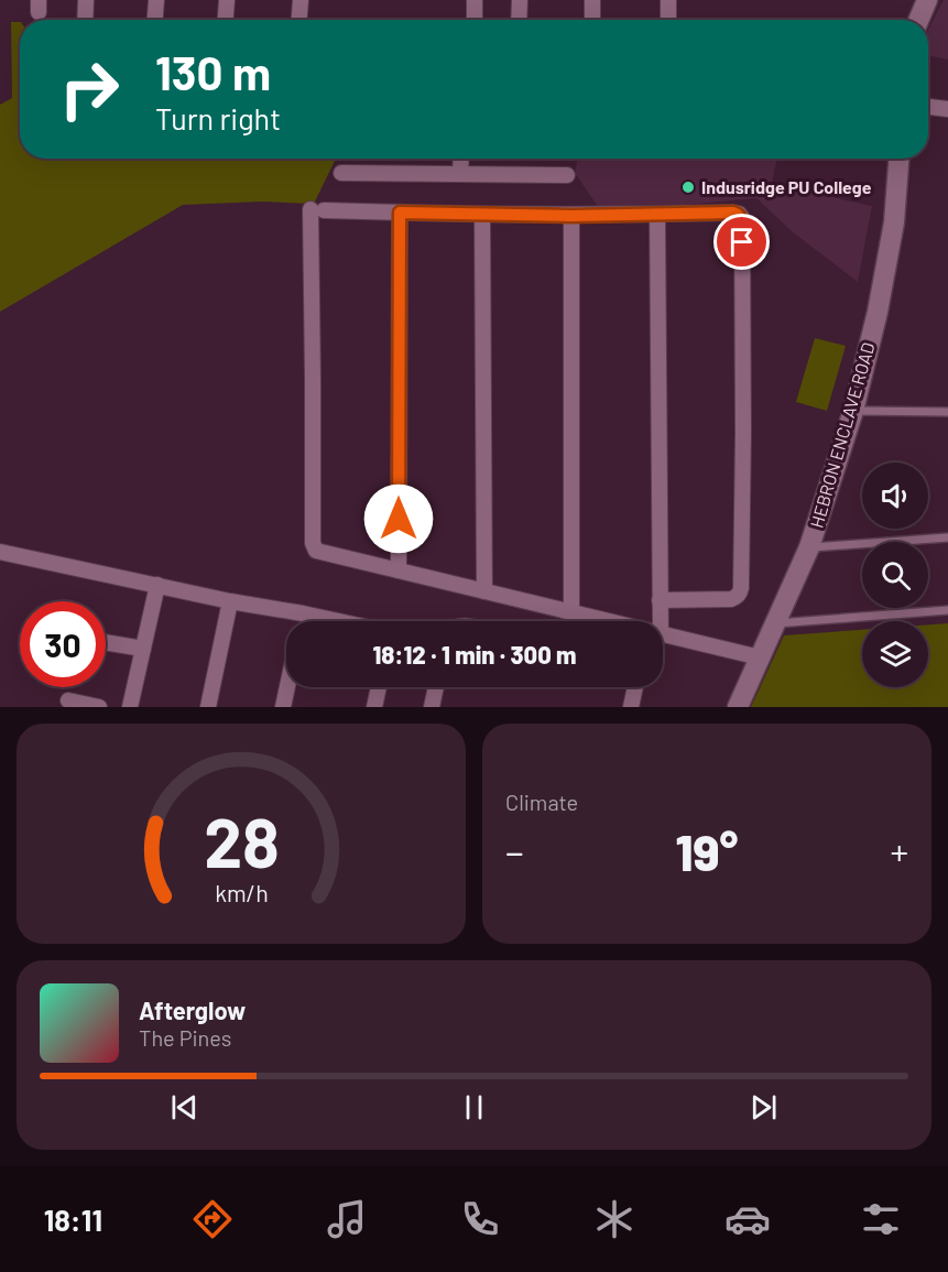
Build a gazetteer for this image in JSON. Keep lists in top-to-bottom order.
{
  "streets": {
    "street": ["HEBRON ENCLAVE ROAD"]
  },
  "places": ["Indusridge PU College"],
  "page": {
    "turn": ["130 m", "Turn right"],
    "limit": "30",
    "trip": "18:12 · 1 min · 300 m",
    "tile": "Climate",
    "heat": ["−", "19°", "+"],
    "song": ["Afterglow", "The Pines"],
    "tabs": "18:11",
    "gauge": ["28", "km/h"]
  }
}
